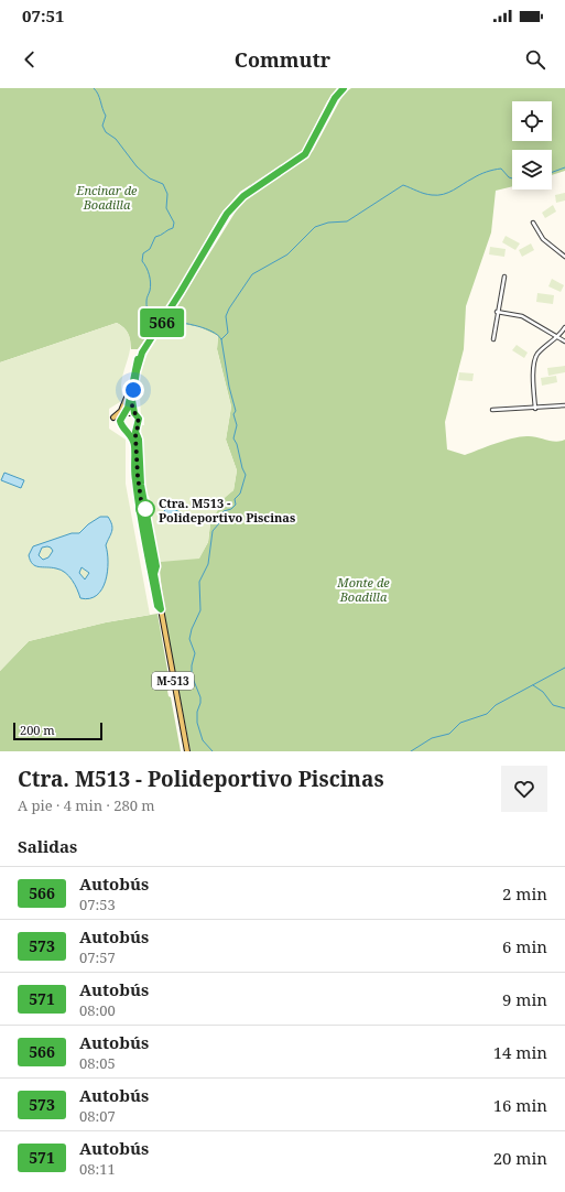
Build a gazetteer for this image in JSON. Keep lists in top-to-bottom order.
{
  "streets": {
    "main road": ["M-513"]
  },
  "parks": ["Encinar de Boadilla", "Monte de Boadilla"],
  "places": ["Ctra. M513 - Polideportivo Piscinas"],
  "lines": ["bus line 566"],
  "scale_bar": "200 m",
  "page": {
    "status": "07:51",
    "header": "Commutr",
    "on_map": "566",
    "scale": "200 m",
    "heading": [
      ["Ctra. M513 - Polideportivo Piscinas", "A pie · 4 min · 280 m"],
      "Salidas"
    ],
    "list": [
      {
        "mark": "566",
        "name": "Autobús",
        "note": "07:53",
        "value": "2 min"
      },
      {
        "mark": "573",
        "name": "Autobús",
        "note": "07:57",
        "value": "6 min"
      },
      {
        "mark": "571",
        "name": "Autobús",
        "note": "08:00",
        "value": "9 min"
      },
      {
        "mark": "566",
        "name": "Autobús",
        "note": "08:05",
        "value": "14 min"
      },
      {
        "mark": "573",
        "name": "Autobús",
        "note": "08:07",
        "value": "16 min"
      },
      {
        "mark": "571",
        "name": "Autobús",
        "note": "08:11",
        "value": "20 min"
      }
    ]
  }
}
